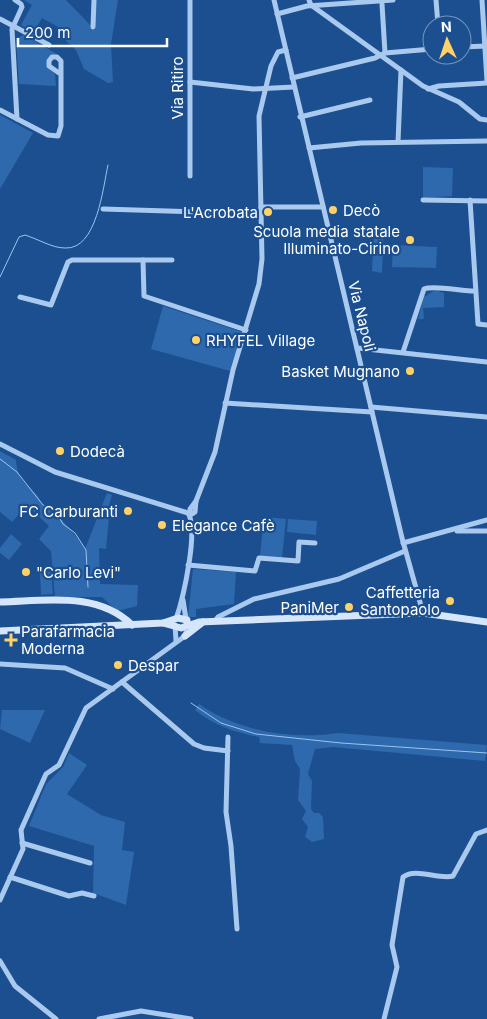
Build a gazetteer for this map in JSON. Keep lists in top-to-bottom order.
{
  "streets": {
    "street": ["Via Ritiro", "Via Napoli"]
  },
  "places": {
    "other": [
      "Decò",
      "L'Acrobata",
      "Scuola media statale Illuminato-Cirino",
      "RHYFEL Village",
      "Basket Mugnano",
      "Dodecà",
      "FC Carburanti",
      "Elegance Cafè",
      "\"Carlo Levi\"",
      "Caffetteria Santopaolo",
      "PaniMer",
      "Despar"
    ],
    "health": ["Parafarmacia Moderna"]
  },
  "scale_bar": "200 m",
  "north": "top"
}
